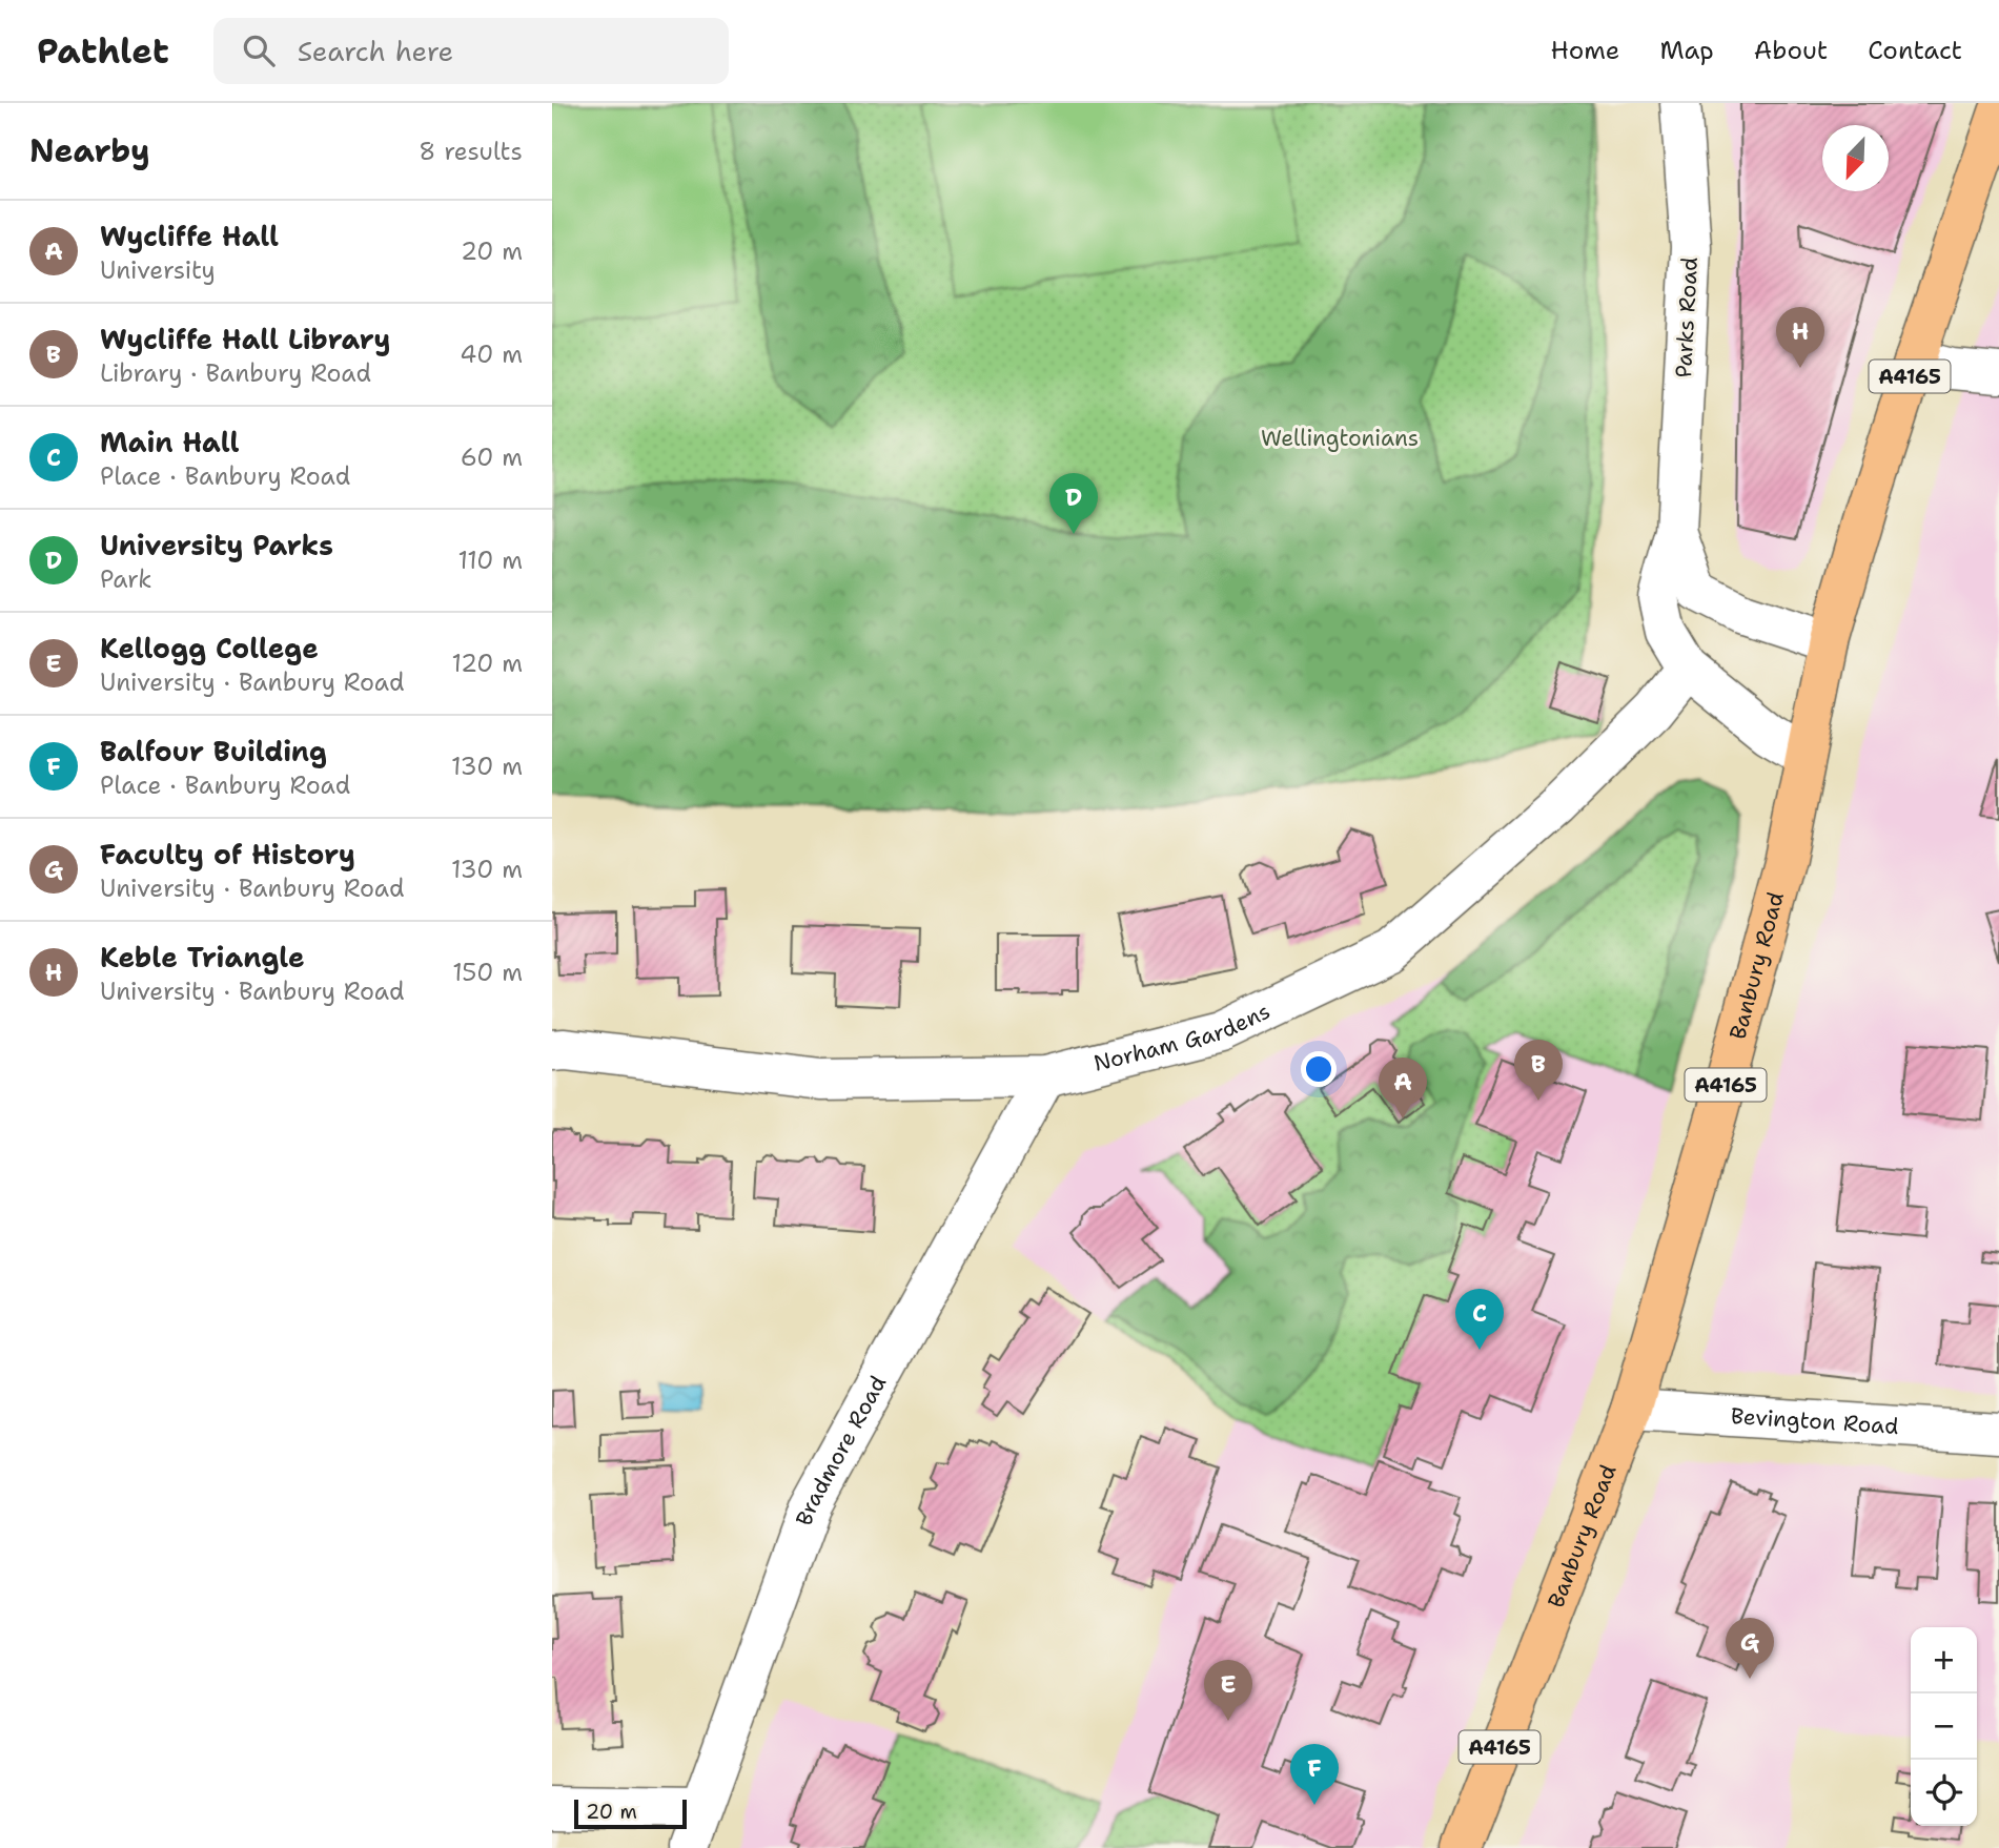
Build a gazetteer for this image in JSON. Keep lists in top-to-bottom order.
{
  "streets": {
    "main road": ["A4165", "Banbury Road"],
    "street": [
      "Parks Road",
      "Norham Gardens",
      "Bevington Road",
      "Bradmore Road"
    ]
  },
  "crossings": [
    ["Parks Road", "Banbury Road"],
    ["Parks Road", "Norham Gardens"],
    ["Banbury Road", "Bevington Road"],
    ["Norham Gardens", "Bradmore Road"]
  ],
  "parks": ["Wellingtonians"],
  "scale_bar": "20 m",
  "north": "bottom left",
  "page": {
    "header": "Pathlet",
    "search": "Search here",
    "nav": [
      "Home",
      "Map",
      "About",
      "Contact"
    ],
    "heading": ["Nearby", "8 results"],
    "list": [
      {
        "mark": "A",
        "name": "Wycliffe Hall",
        "note": "University",
        "value": "20 m"
      },
      {
        "mark": "B",
        "name": "Wycliffe Hall Library",
        "note": "Library · Banbury Road",
        "value": "40 m"
      },
      {
        "mark": "C",
        "name": "Main Hall",
        "note": "Place · Banbury Road",
        "value": "60 m"
      },
      {
        "mark": "D",
        "name": "University Parks",
        "note": "Park",
        "value": "110 m"
      },
      {
        "mark": "E",
        "name": "Kellogg College",
        "note": "University · Banbury Road",
        "value": "120 m"
      },
      {
        "mark": "F",
        "name": "Balfour Building",
        "note": "Place · Banbury Road",
        "value": "130 m"
      },
      {
        "mark": "G",
        "name": "Faculty of History",
        "note": "University · Banbury Road",
        "value": "130 m"
      },
      {
        "mark": "H",
        "name": "Keble Triangle",
        "note": "University · Banbury Road",
        "value": "150 m"
      }
    ],
    "pins": [
      "H",
      "D",
      "B",
      "A",
      "C",
      "G",
      "E",
      "F"
    ],
    "map_buttons": ["+", "−"],
    "scale": "20 m"
  }
}
